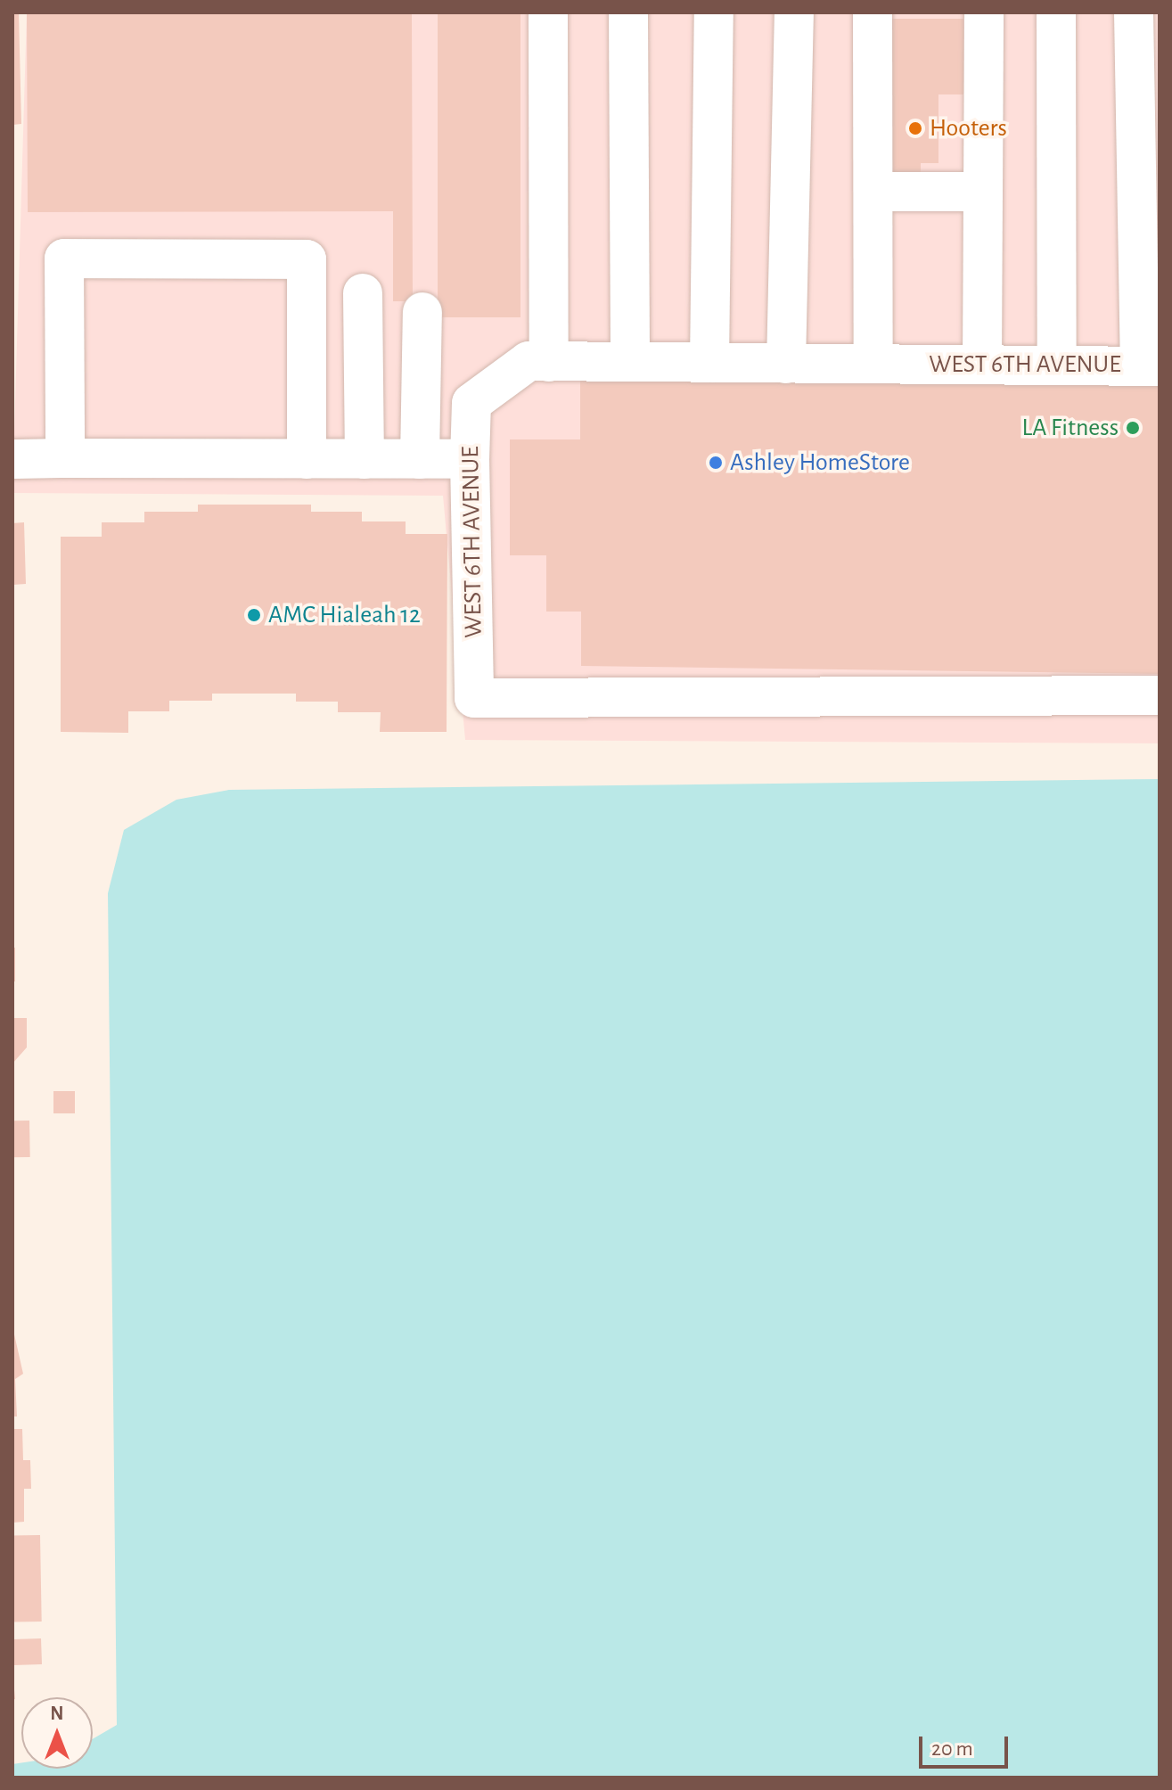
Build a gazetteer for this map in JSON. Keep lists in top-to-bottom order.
{
  "streets": {
    "street": ["WEST 6TH AVENUE"]
  },
  "places": [
    "Hooters",
    "LA Fitness",
    "Ashley HomeStore",
    "AMC Hialeah 12"
  ],
  "scale_bar": "20 m",
  "north": "top"
}
